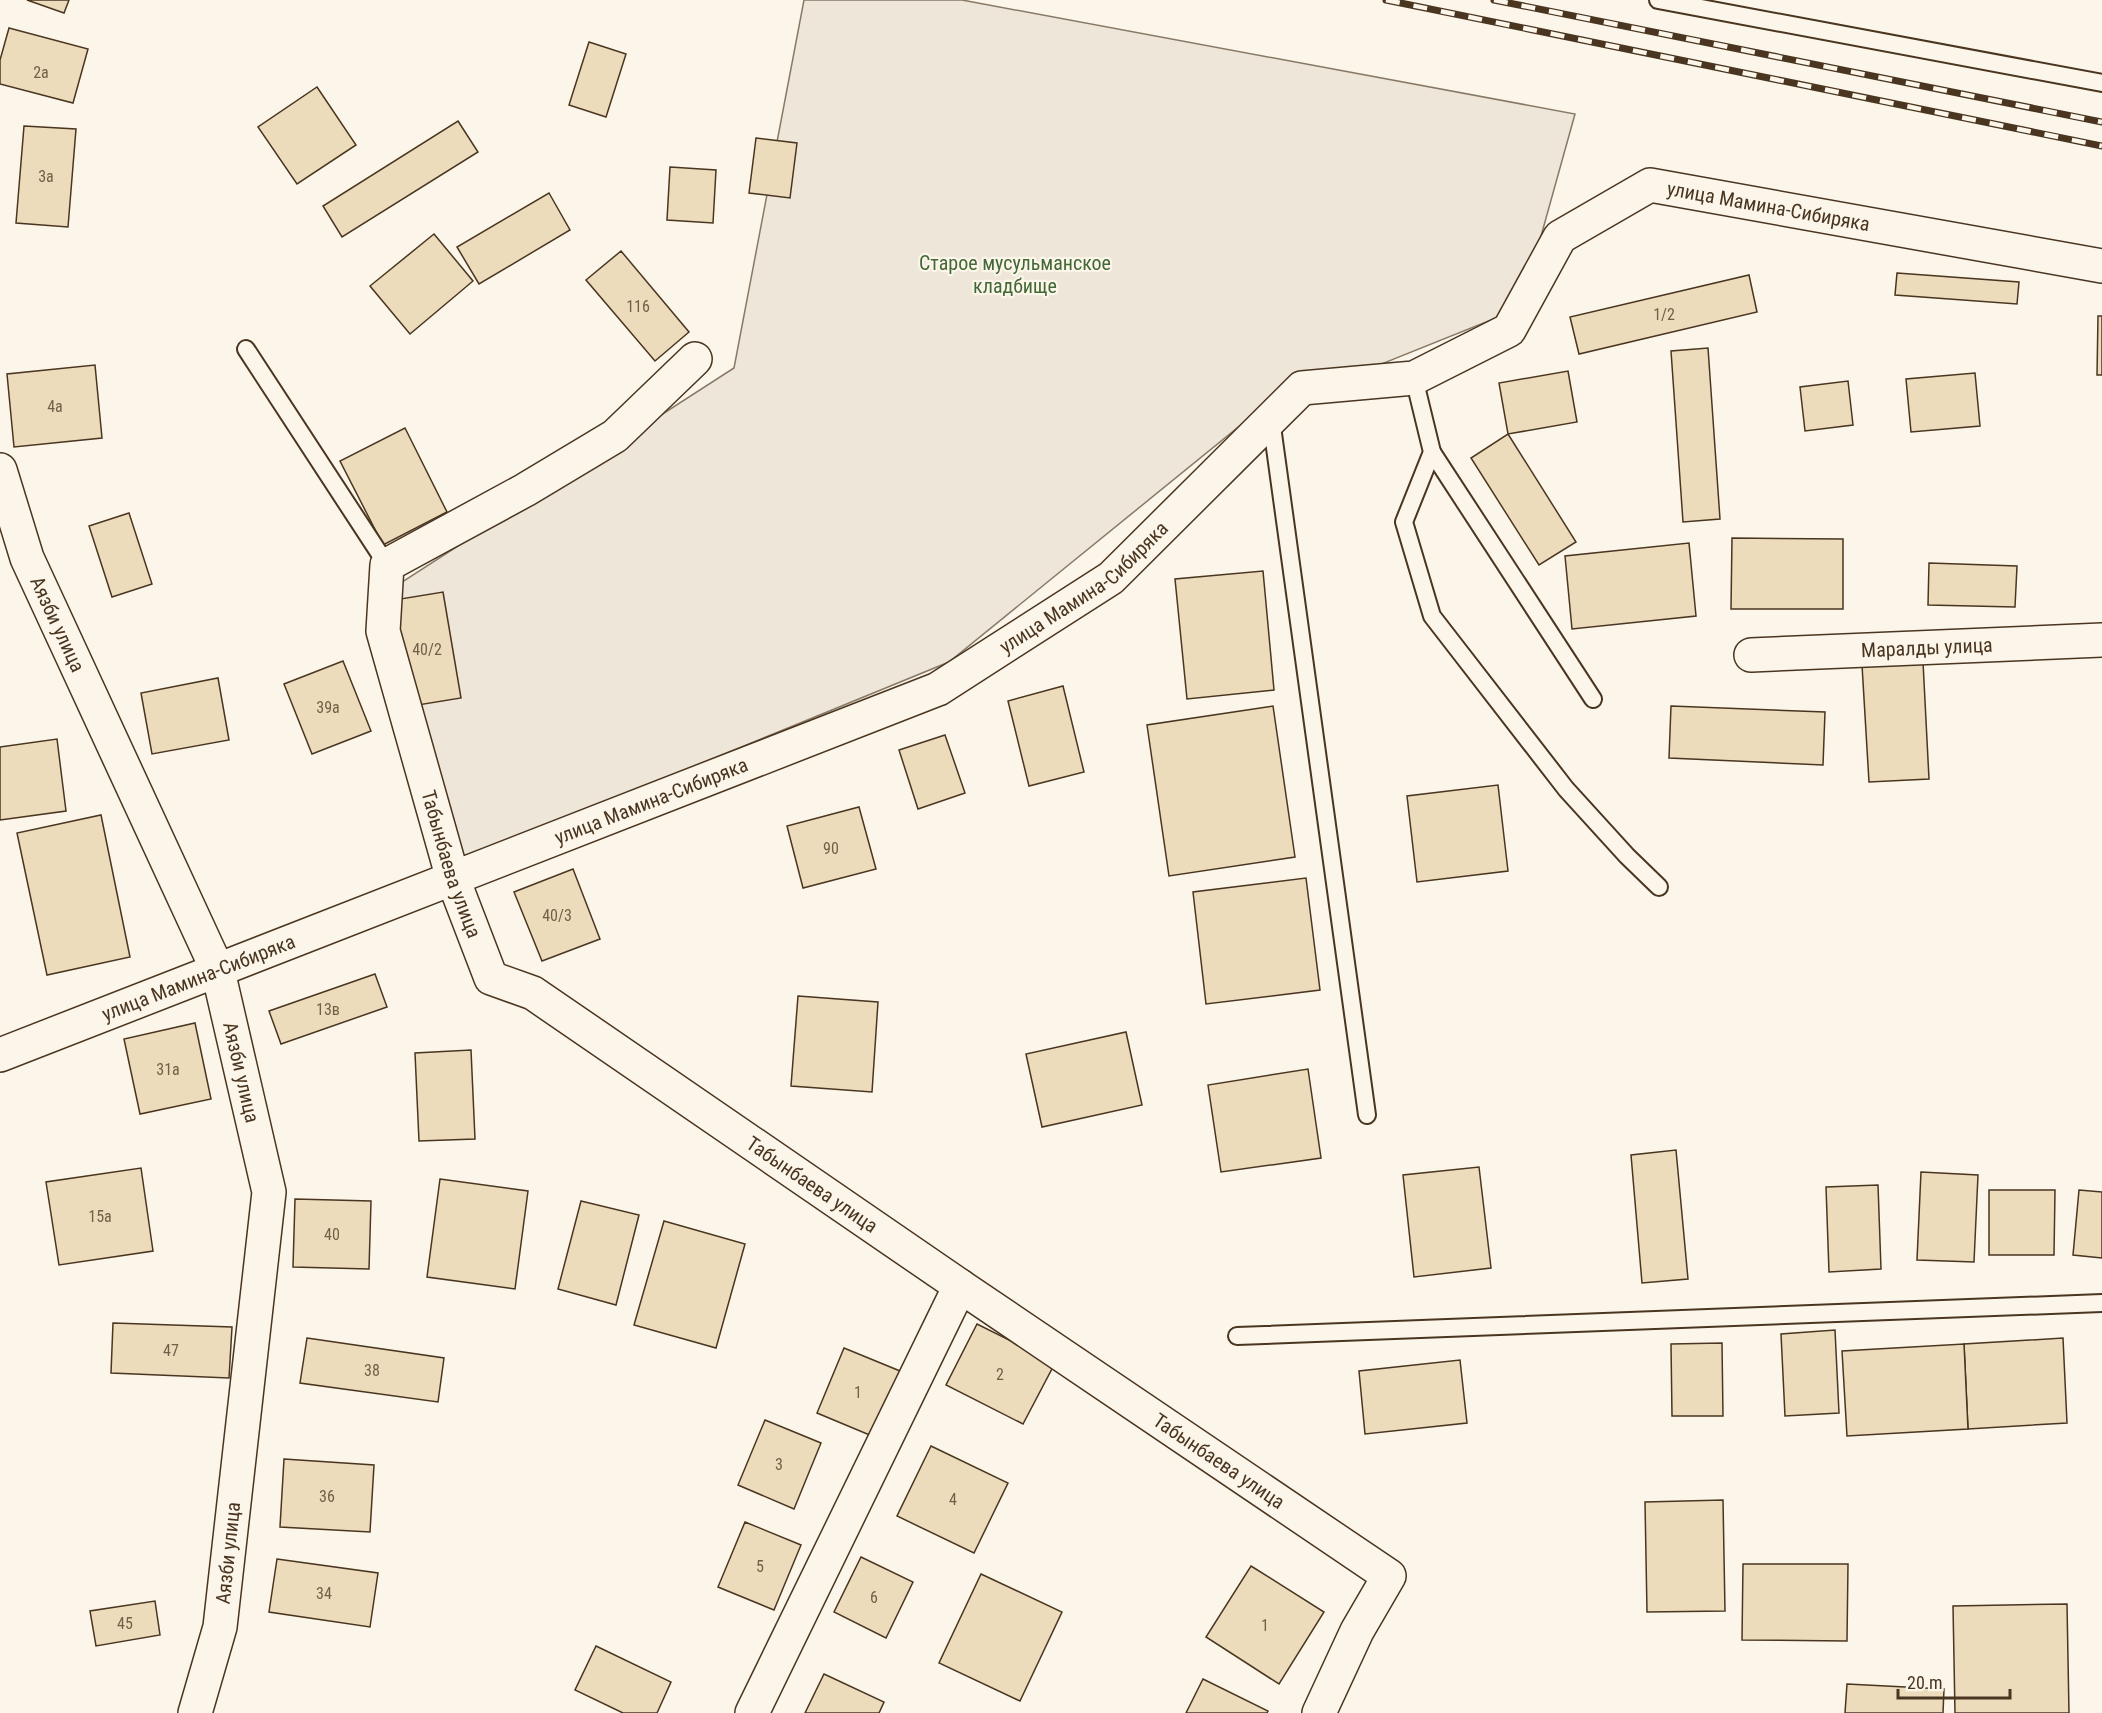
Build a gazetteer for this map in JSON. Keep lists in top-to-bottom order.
{
  "streets": {
    "street": [
      "улица Мамина-Сибиряка",
      "Аязби улица",
      "Маралды улица",
      "Табынбаева улица"
    ]
  },
  "crossings": [
    ["улица Мамина-Сибиряка", "Аязби улица"],
    ["улица Мамина-Сибиряка", "Табынбаева улица"]
  ],
  "parks": ["Старое мусульманское кладбище"],
  "house_numbers": [
    "2а",
    "3а",
    "116",
    "1/2",
    "4а",
    "40/2",
    "39а",
    "90",
    "40/3",
    "13в",
    "31а",
    "15а",
    "40",
    "47",
    "38",
    "2",
    "1",
    "3",
    "36",
    "4",
    "5",
    "34",
    "6",
    "45",
    "1"
  ],
  "scale_bar": "20 m"
}
